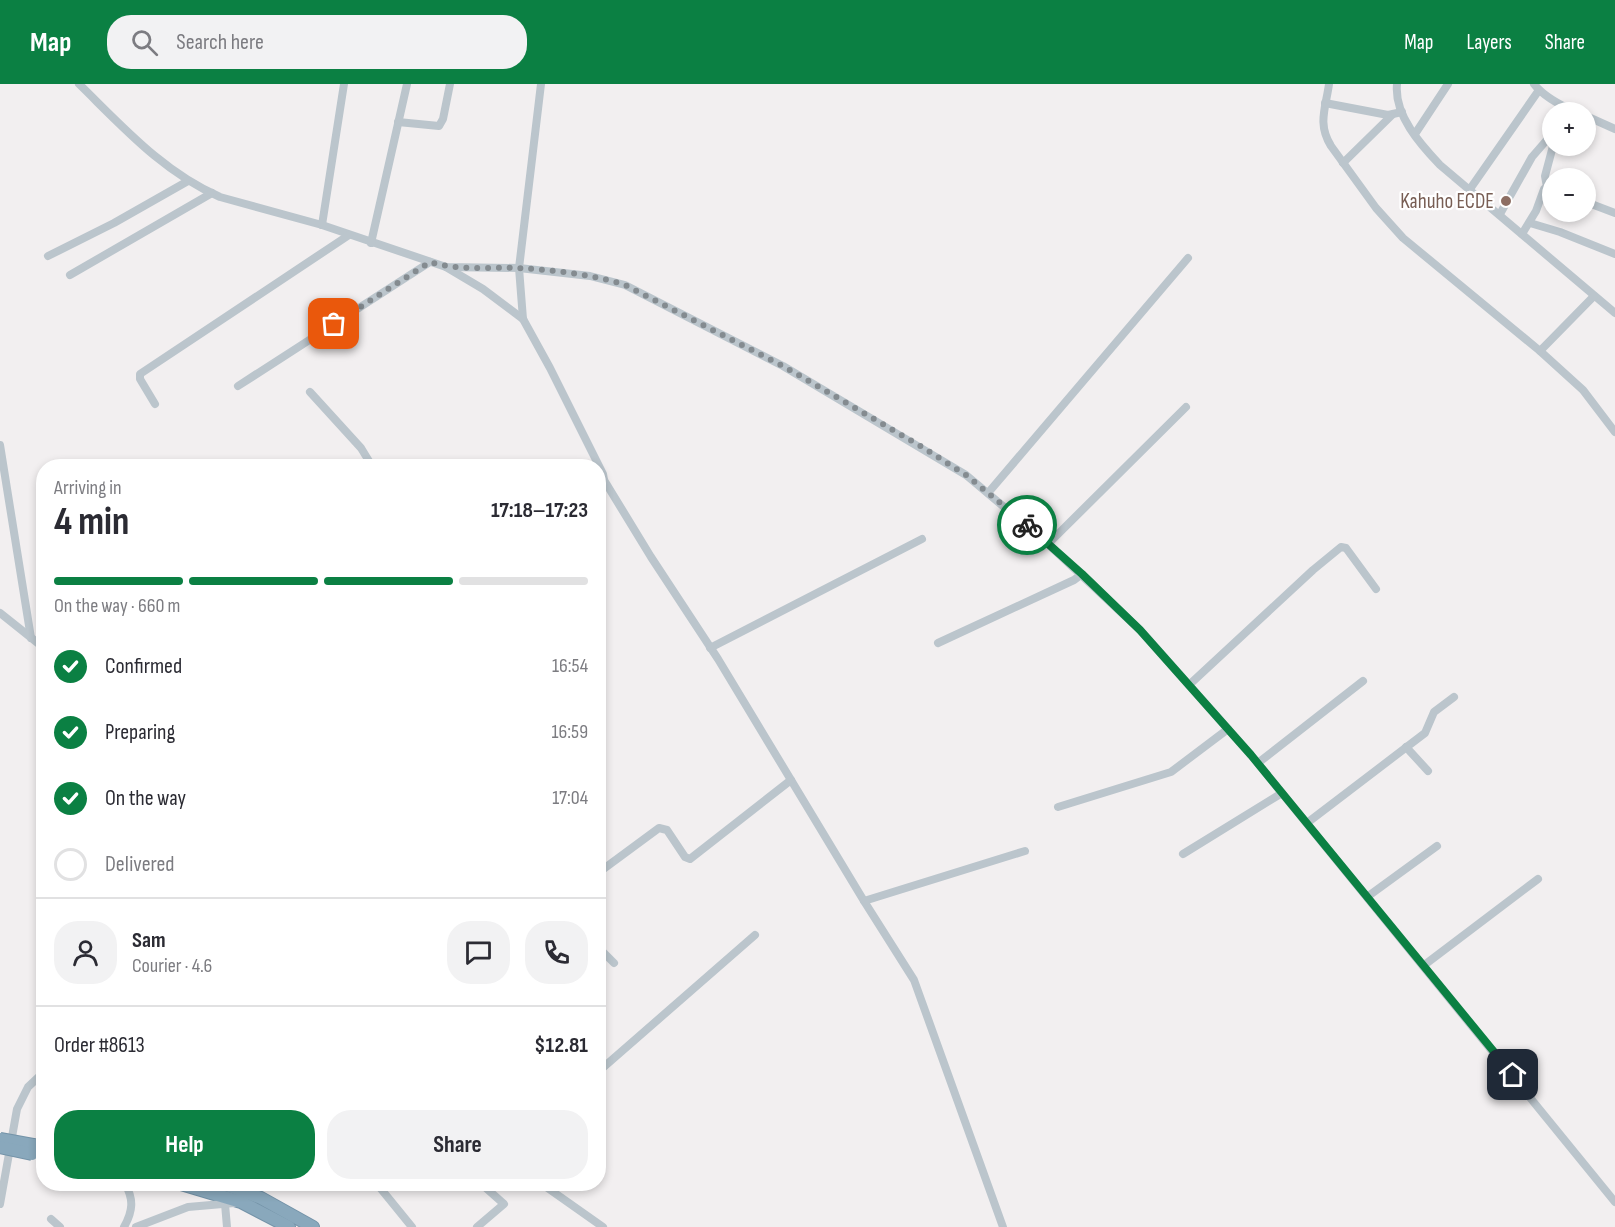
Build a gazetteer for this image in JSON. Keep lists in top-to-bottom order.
{
  "places": ["Kahuho ECDE"],
  "page": {
    "header": "Map",
    "search": "Search here",
    "nav": ["Map", "Layers", "Share"],
    "map_buttons": ["+", "−"],
    "heading": ["4 min", "Arriving in", "17:18–17:23"],
    "panel": [
      "Sam",
      "Courier · 4.6",
      "Order #8613",
      "$12.81"
    ],
    "bar": "On the way · 660 m",
    "list": [
      ["Confirmed", "16:54"],
      ["Preparing", "16:59"],
      ["On the way", "17:04"],
      "Delivered"
    ],
    "buttons": ["Help", "Share"]
  }
}
